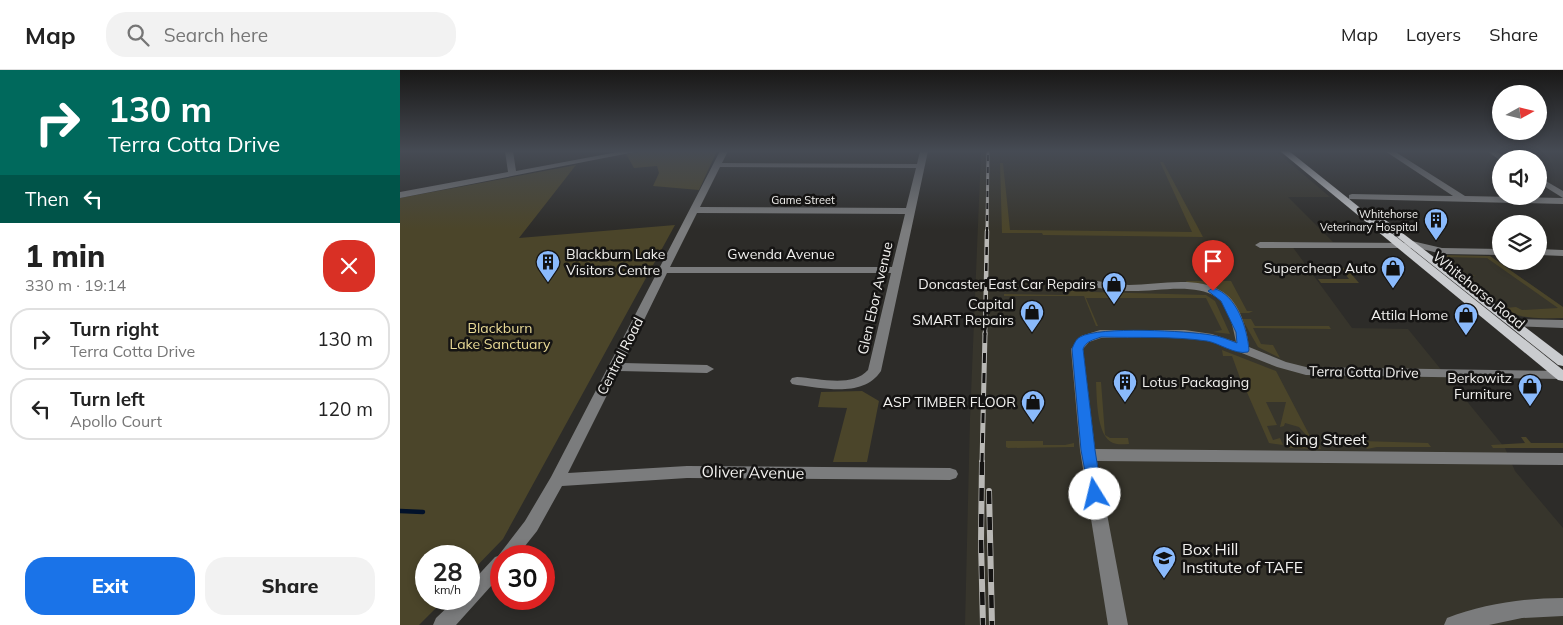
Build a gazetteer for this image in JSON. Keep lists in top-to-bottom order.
{
  "streets": {
    "main road": ["Whitehorse Road"],
    "street": [
      "Game Street",
      "Gwenda Avenue",
      "Glen Ebor Avenue",
      "Central Road",
      "Terra Cotta Drive",
      "King Street",
      "Oliver Avenue"
    ]
  },
  "crossings": [
    ["Game Street", "Glen Ebor Avenue"],
    ["Game Street", "Central Road"],
    ["Gwenda Avenue", "Glen Ebor Avenue"],
    ["Gwenda Avenue", "Central Road"],
    ["Whitehorse Road", "Terra Cotta Drive"],
    ["Central Road", "Oliver Avenue"],
    ["Terra Cotta Drive", "King Street"]
  ],
  "parks": ["Blackburn Lake Sanctuary"],
  "places": {
    "building": ["Whitehorse Veterinary Hospital", "Blackburn Lake Visitors Centre", "Lotus Packaging"],
    "shop": [
      "Supercheap Auto",
      "Doncaster East Car Repairs",
      "Capital SMART Repairs",
      "Attila Home",
      "Berkowitz Furniture",
      "ASP TIMBER FLOOR"
    ],
    "school or university": ["Box Hill Institute of TAFE"]
  },
  "north": "right",
  "page": {
    "header": "Map",
    "search": "Search here",
    "nav": ["Map", "Layers", "Share"],
    "turn": ["130 m", "Terra Cotta Drive"],
    "then": "Then",
    "heading": ["1 min", "330 m · 19:14"],
    "list": [
      {
        "name": "Turn right",
        "note": "Terra Cotta Drive",
        "value": "130 m"
      },
      {
        "name": "Turn left",
        "note": "Apollo Court",
        "value": "120 m"
      }
    ],
    "speed": "28 km/h",
    "limit": "30",
    "buttons": ["Exit", "Share"]
  }
}
